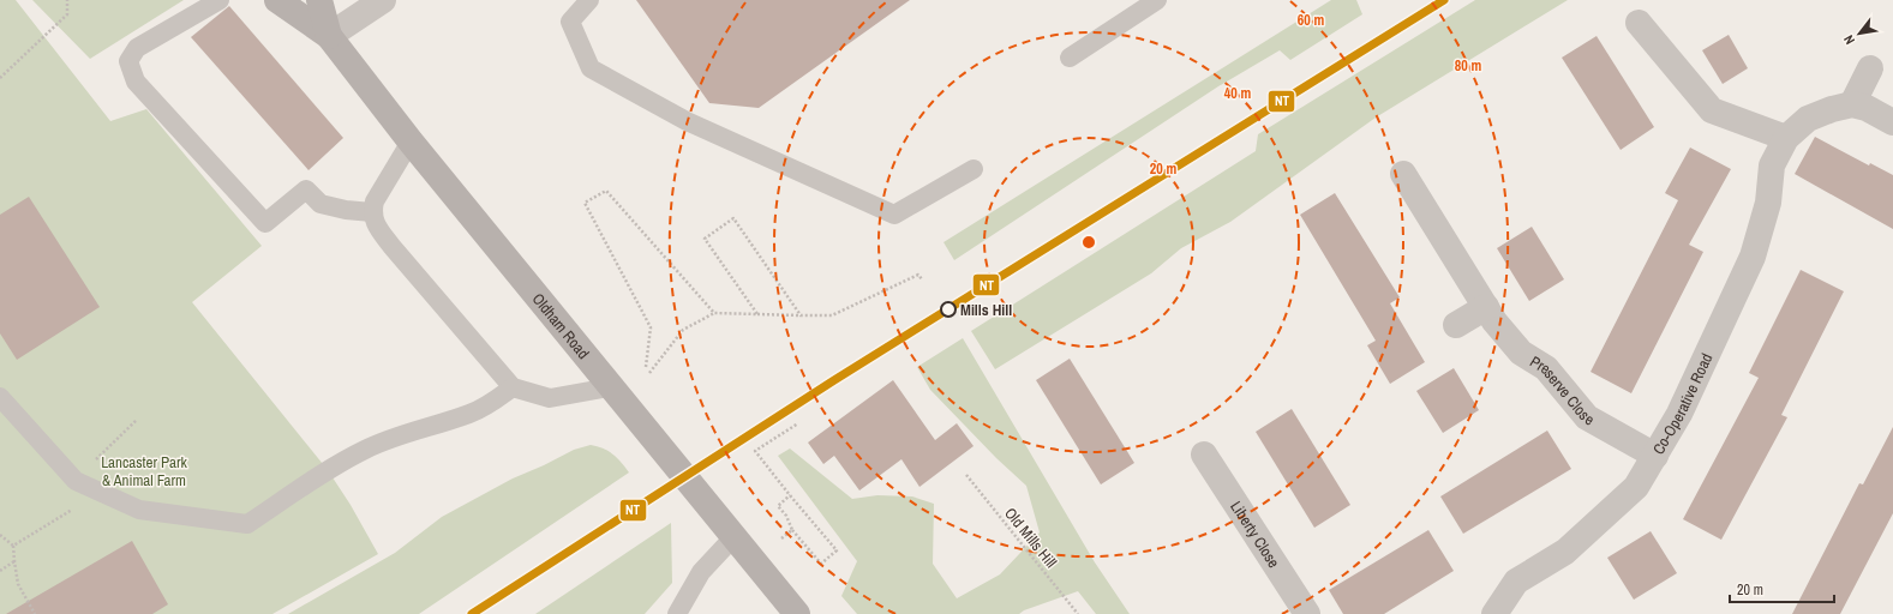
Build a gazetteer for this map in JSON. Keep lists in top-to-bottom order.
{
  "streets": {
    "main road": ["Oldham Road"],
    "street": ["Preserve Close", "Co-Operative Road", "Liberty Close"],
    "path": ["Old Mills Hill"]
  },
  "crossings": [
    ["Preserve Close", "Co-Operative Road"]
  ],
  "parks": ["Lancaster Park & Animal Farm"],
  "places": ["Mills Hill"],
  "lines": ["transit line NT"],
  "scale_bar": "20 m",
  "north": "bottom left",
  "rings": [
    "60 m",
    "80 m",
    "40 m",
    "20 m"
  ]
}
